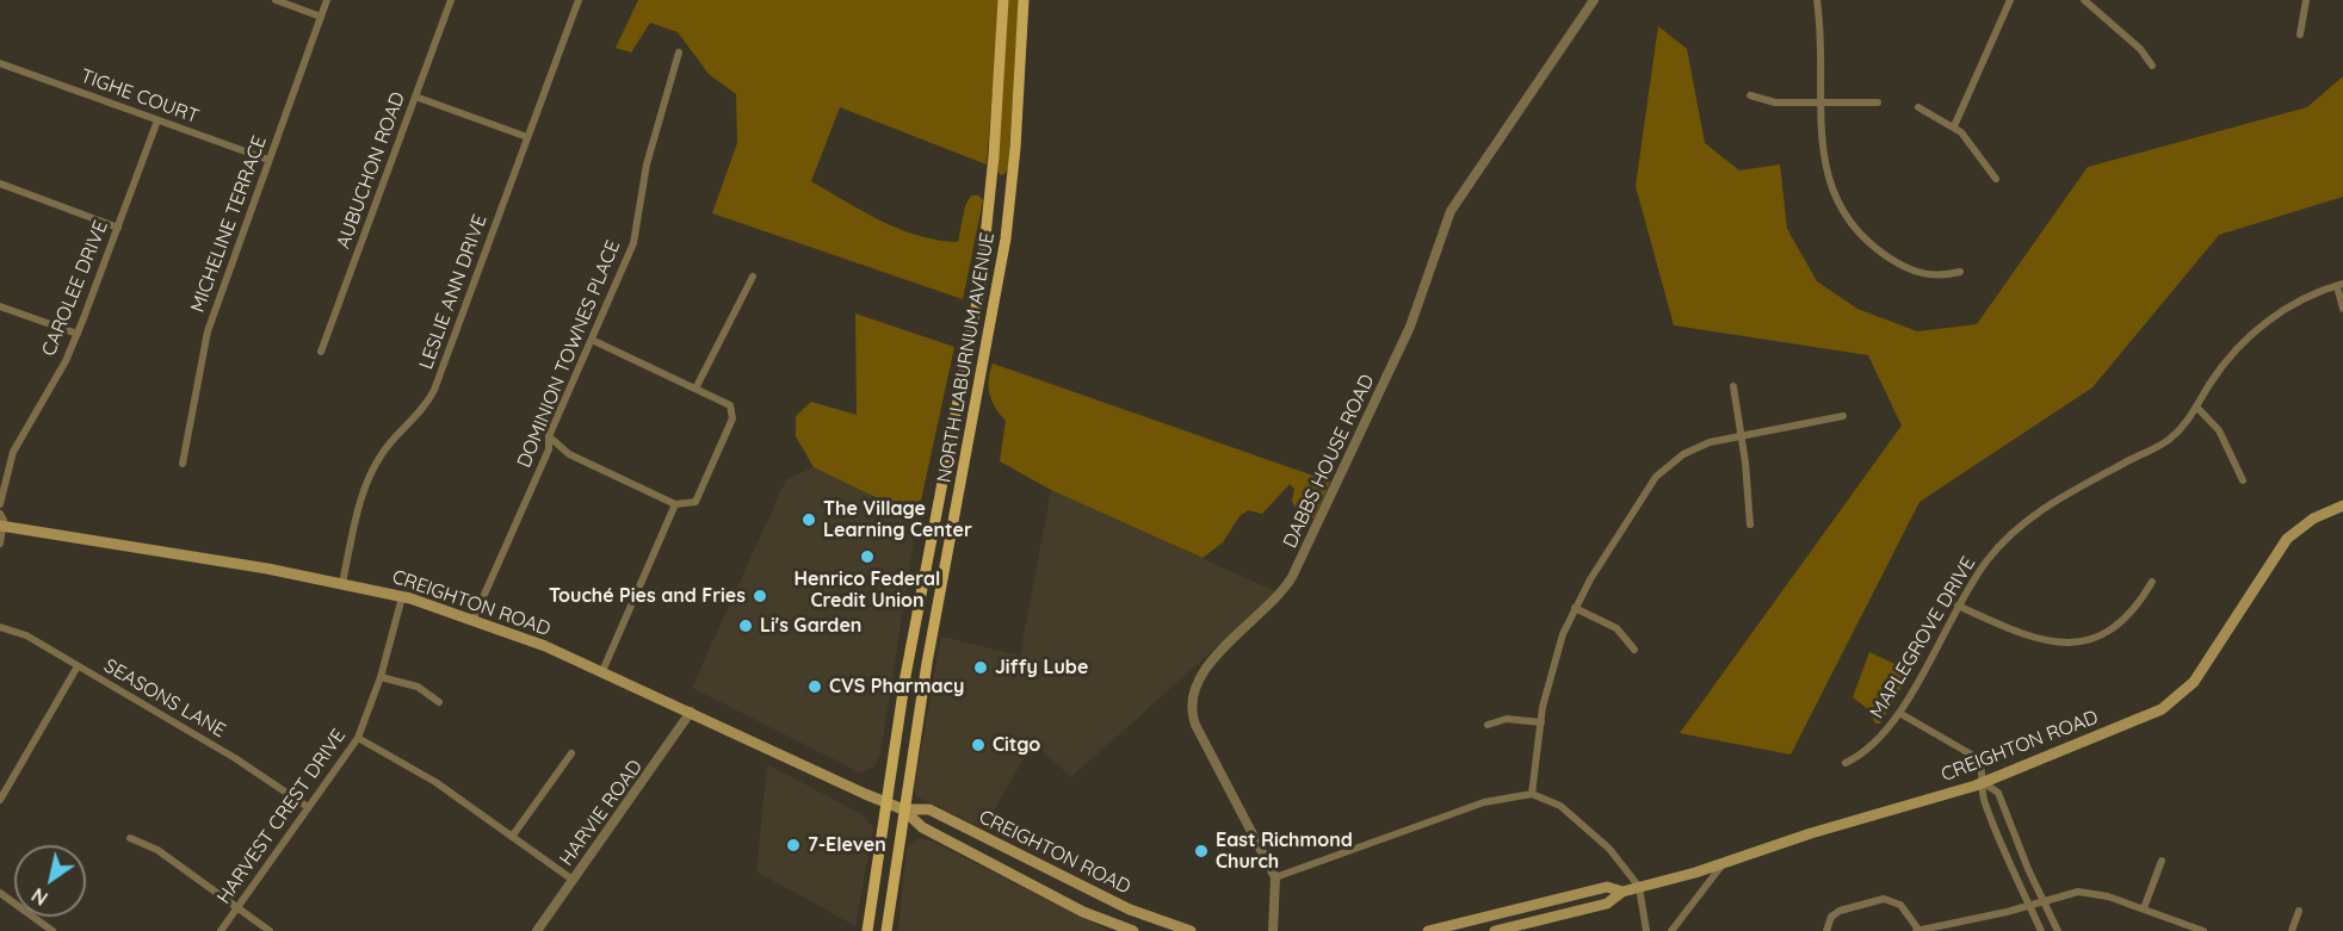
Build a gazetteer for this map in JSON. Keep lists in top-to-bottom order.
{
  "streets": {
    "main road": ["NORTH LABURNUM AVENUE", "CREIGHTON ROAD"],
    "street": [
      "TIGHE COURT",
      "AUBUCHON ROAD",
      "MICHELINE TERRACE",
      "CAROLEE DRIVE",
      "LESLIE ANN DRIVE",
      "DOMINION TOWNES PLACE",
      "DABBS HOUSE ROAD",
      "MAPLEGROVE DRIVE",
      "SEASONS LANE",
      "HARVIE ROAD",
      "HARVEST CREST DRIVE"
    ]
  },
  "crossings": [
    ["TIGHE COURT", "MICHELINE TERRACE"],
    ["TIGHE COURT", "CAROLEE DRIVE"],
    ["LESLIE ANN DRIVE", "CREIGHTON ROAD"],
    ["DOMINION TOWNES PLACE", "CREIGHTON ROAD"],
    ["NORTH LABURNUM AVENUE", "CREIGHTON ROAD"],
    ["CREIGHTON ROAD", "HARVIE ROAD"],
    ["CREIGHTON ROAD", "HARVEST CREST DRIVE"],
    ["SEASONS LANE", "HARVEST CREST DRIVE"]
  ],
  "places": [
    "The Village Learning Center",
    "Henrico Federal Credit Union",
    "Touché Pies and Fries",
    "Li's Garden",
    "Jiffy Lube",
    "CVS Pharmacy",
    "Citgo",
    "7-Eleven",
    "East Richmond Church"
  ],
  "north": "bottom left"
}
